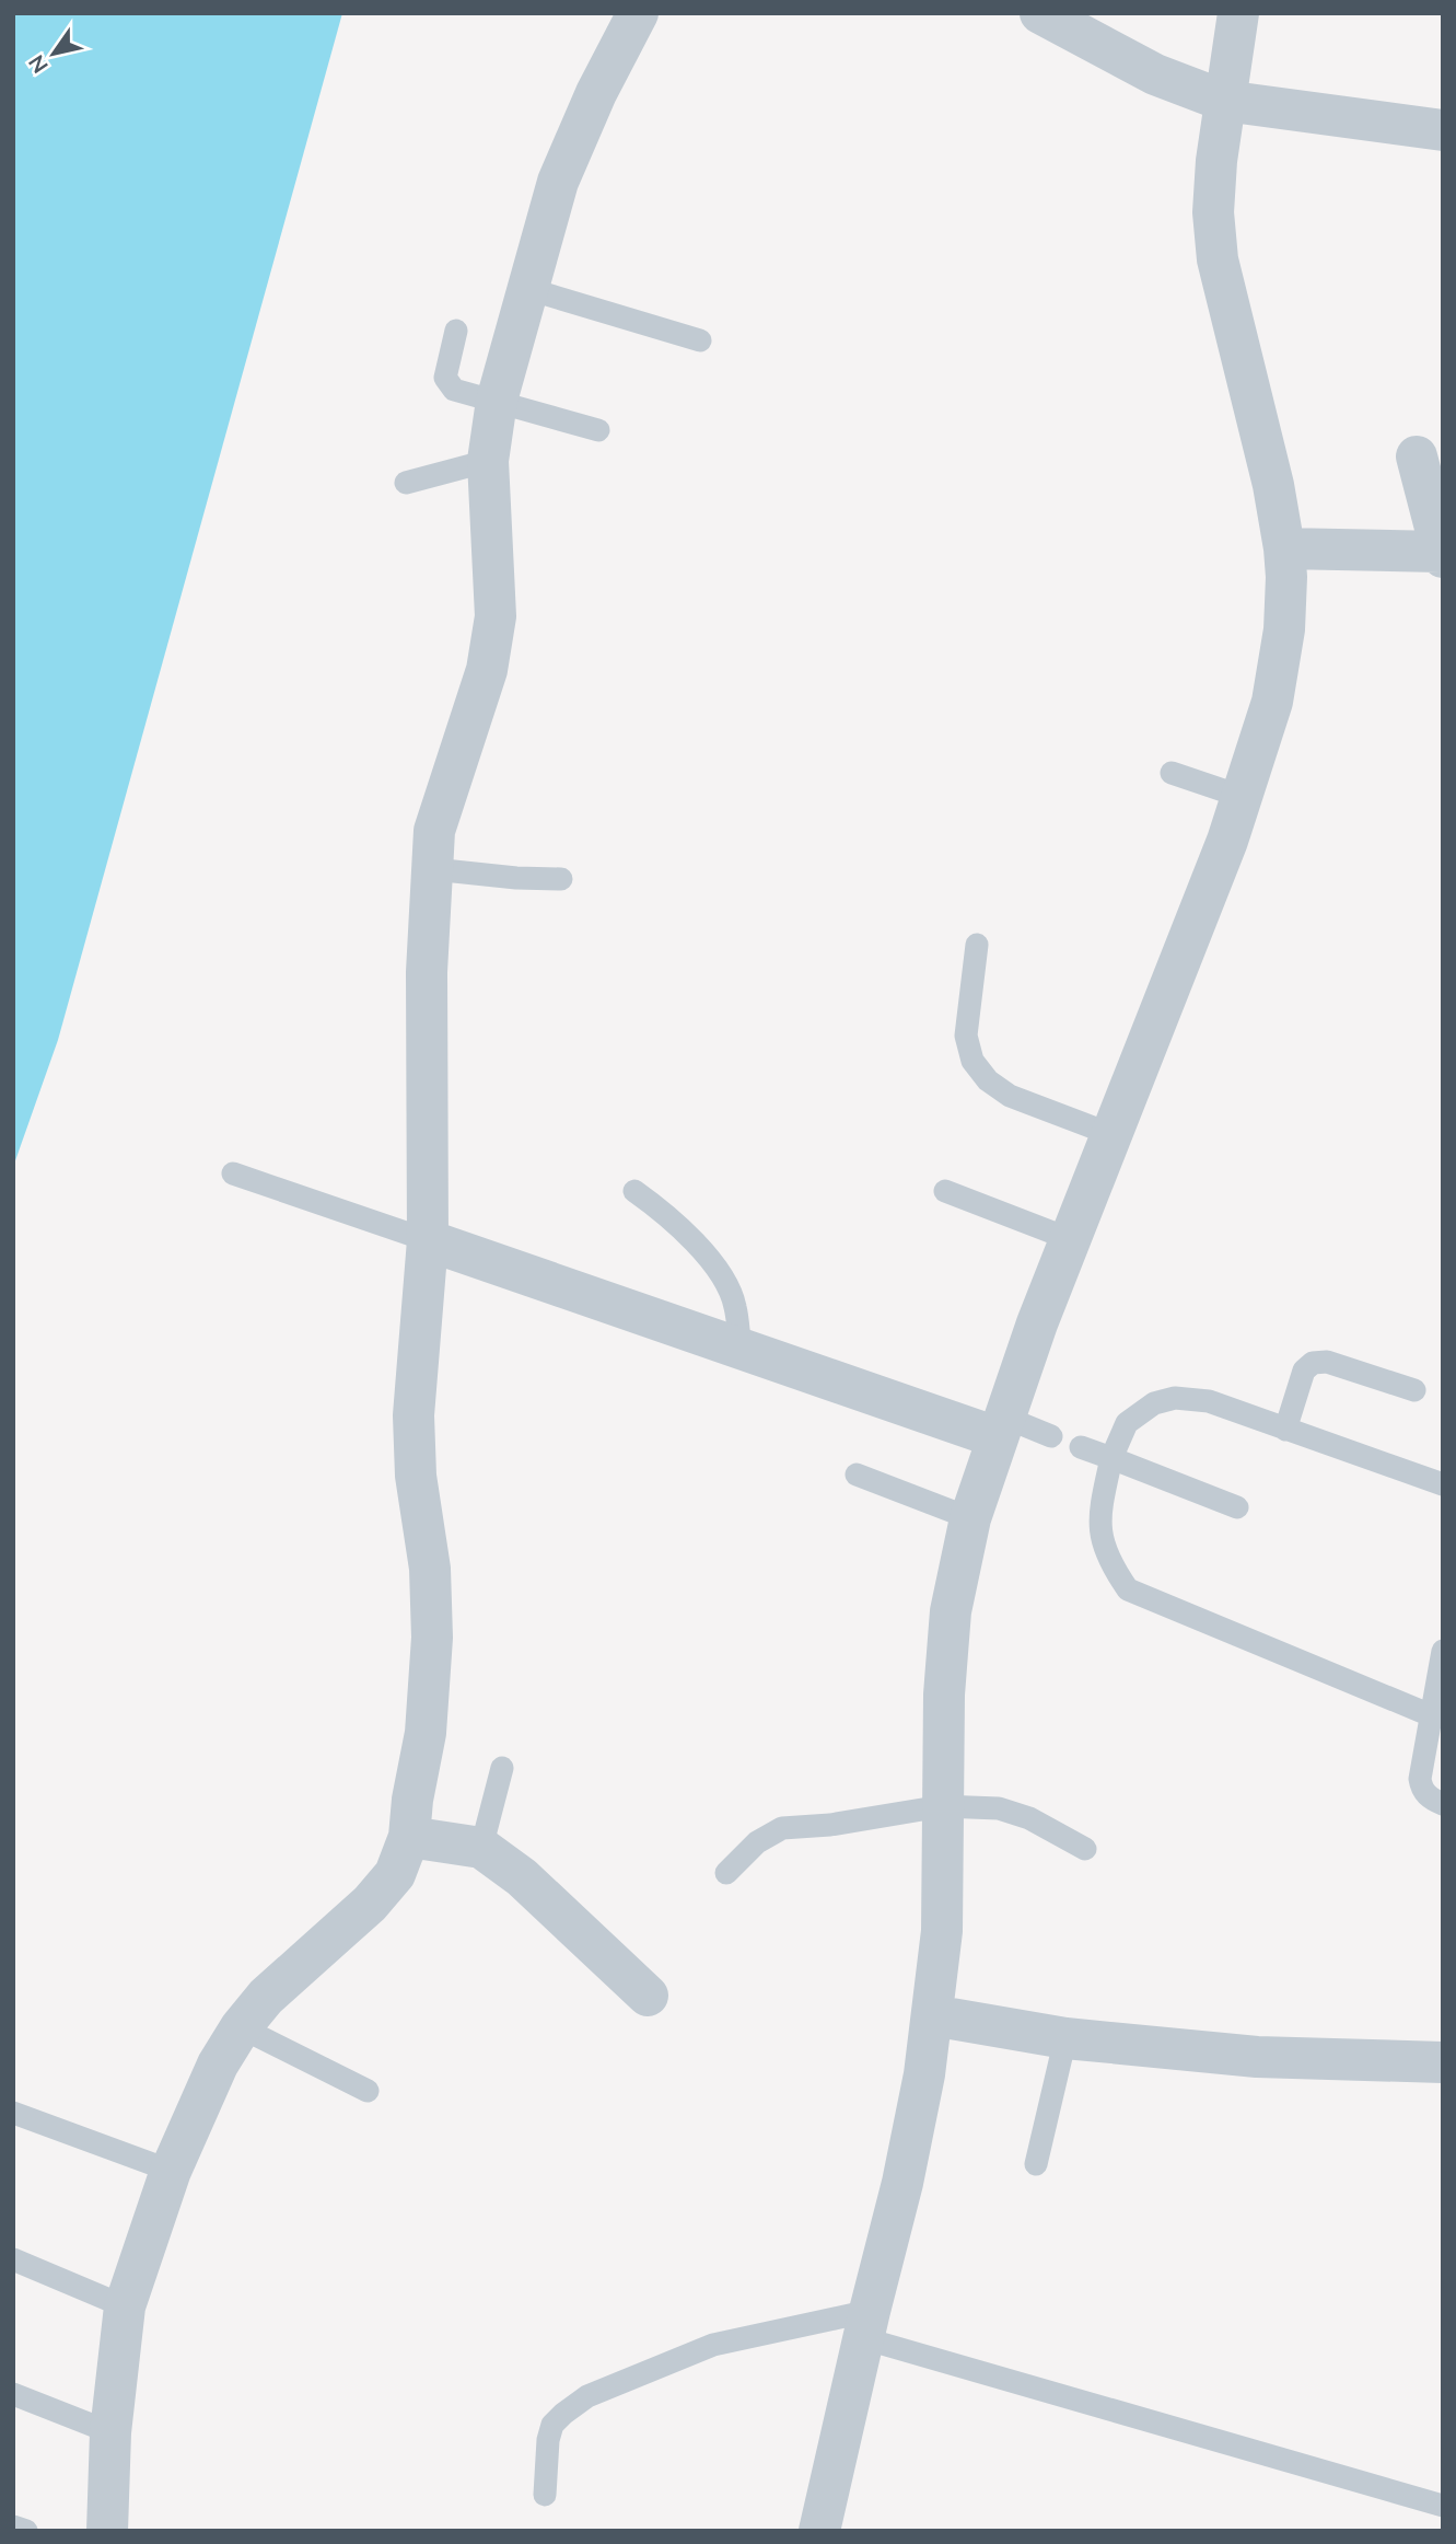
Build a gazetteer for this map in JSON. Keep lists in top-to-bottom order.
{
  "north": "bottom left"
}
